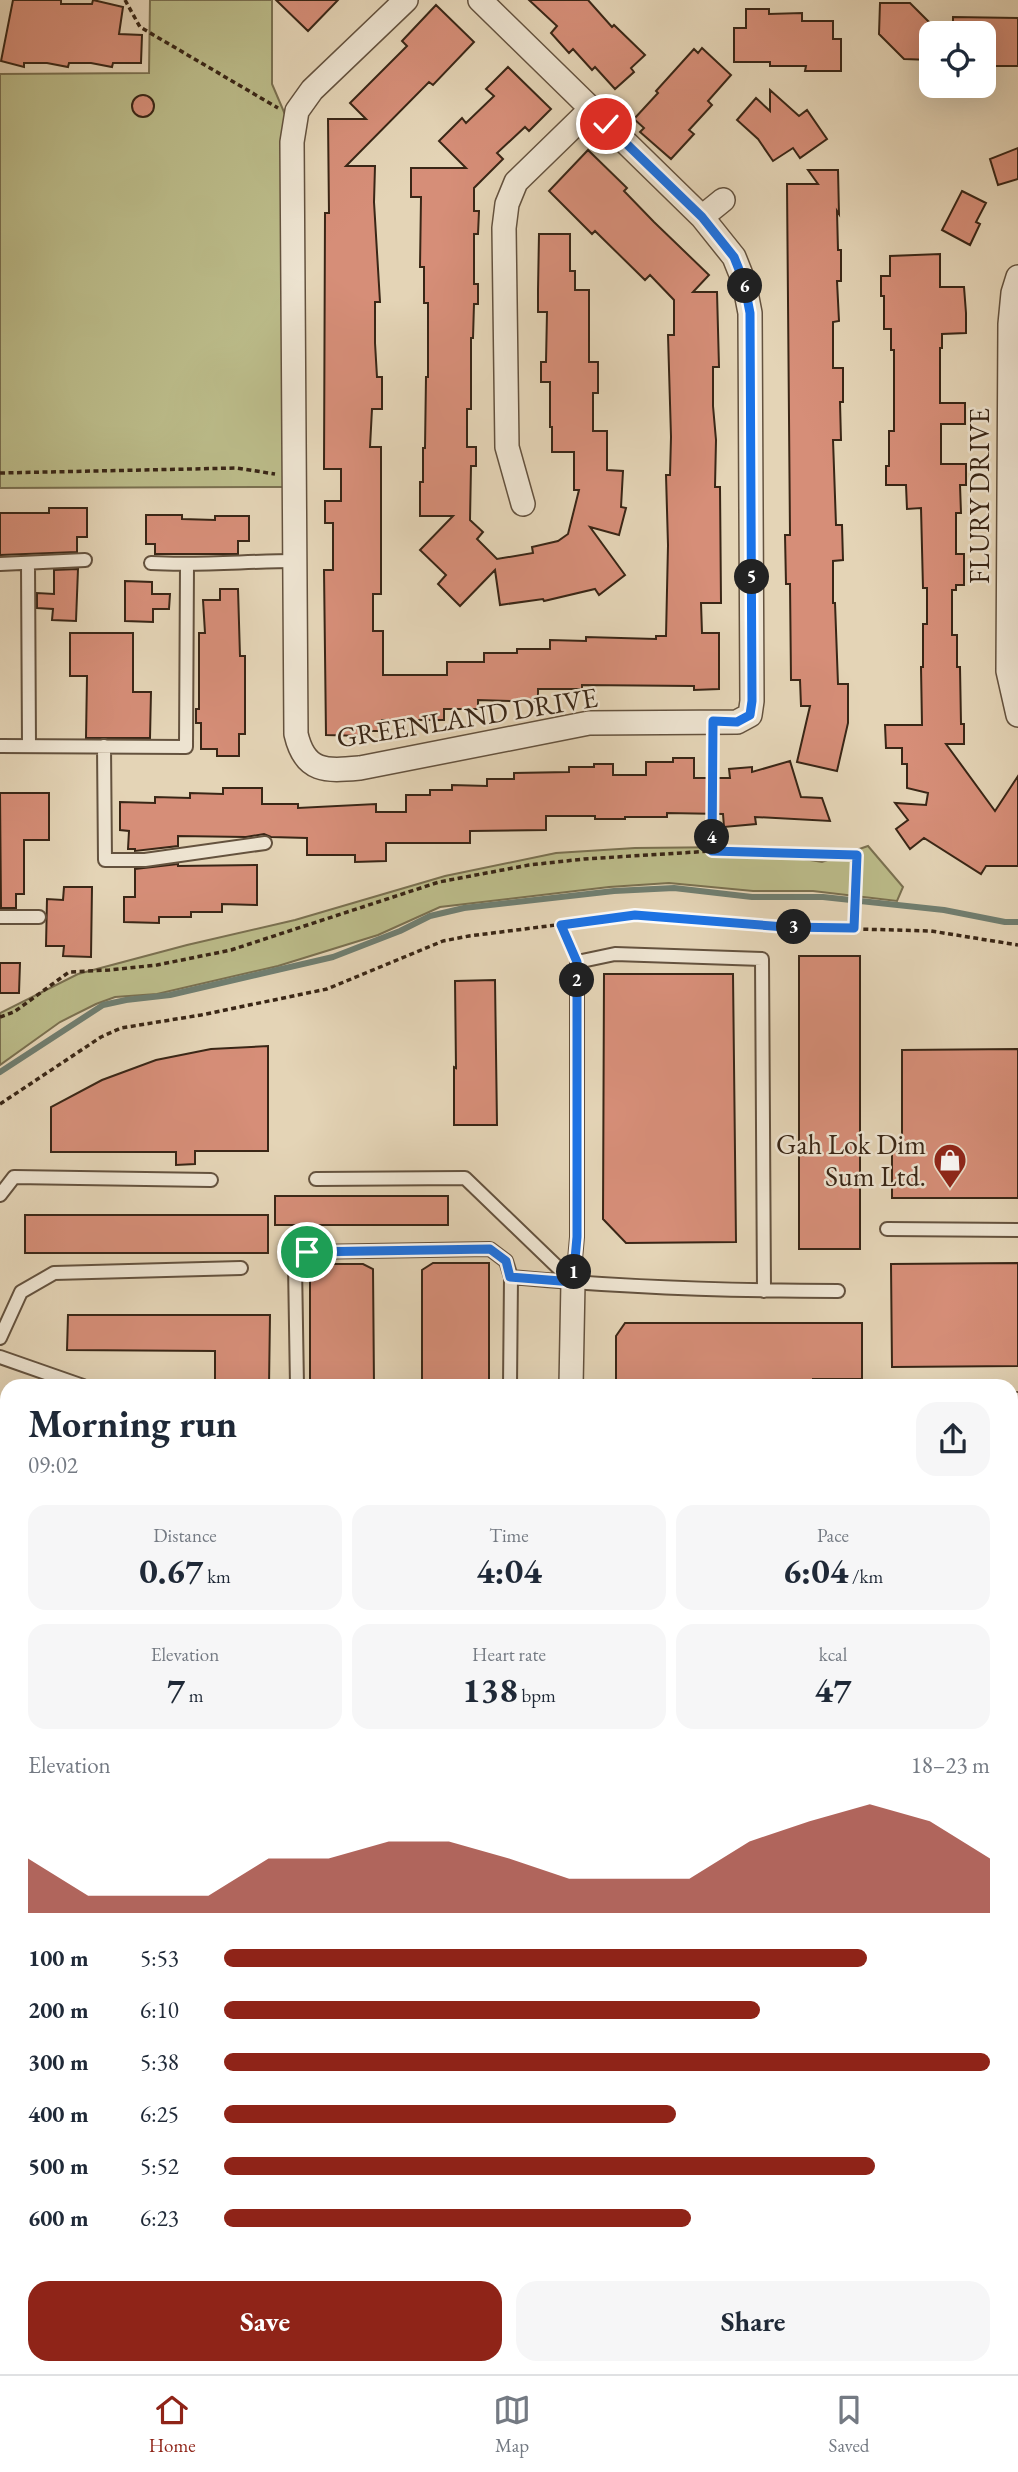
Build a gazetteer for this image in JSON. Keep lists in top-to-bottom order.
{
  "streets": {
    "street": ["FLURY DRIVE", "GREENLAND DRIVE"]
  },
  "places": {
    "shop": ["Gah Lok Dim Sum Ltd."]
  },
  "page": {
    "pins": [
      "6",
      "5",
      "4",
      "3",
      "2",
      "1"
    ],
    "heading": ["Morning run", "09:02"],
    "stats": [
      ["Distance", "0.67 km"],
      ["Time", "4:04"],
      ["Pace", "6:04 /km"],
      ["Elevation", "7 m"],
      ["Heart rate", "138 bpm"],
      ["kcal", "47"]
    ],
    "chart": ["Elevation", "18–23 m"],
    "list": [
      {
        "name": "100 m",
        "note": "5:53"
      },
      {
        "name": "200 m",
        "note": "6:10"
      },
      {
        "name": "300 m",
        "note": "5:38"
      },
      {
        "name": "400 m",
        "note": "6:25"
      },
      {
        "name": "500 m",
        "note": "5:52"
      },
      {
        "name": "600 m",
        "note": "6:23"
      }
    ],
    "buttons": ["Save", "Share"],
    "tabs": ["Home", "Map", "Saved"]
  }
}
